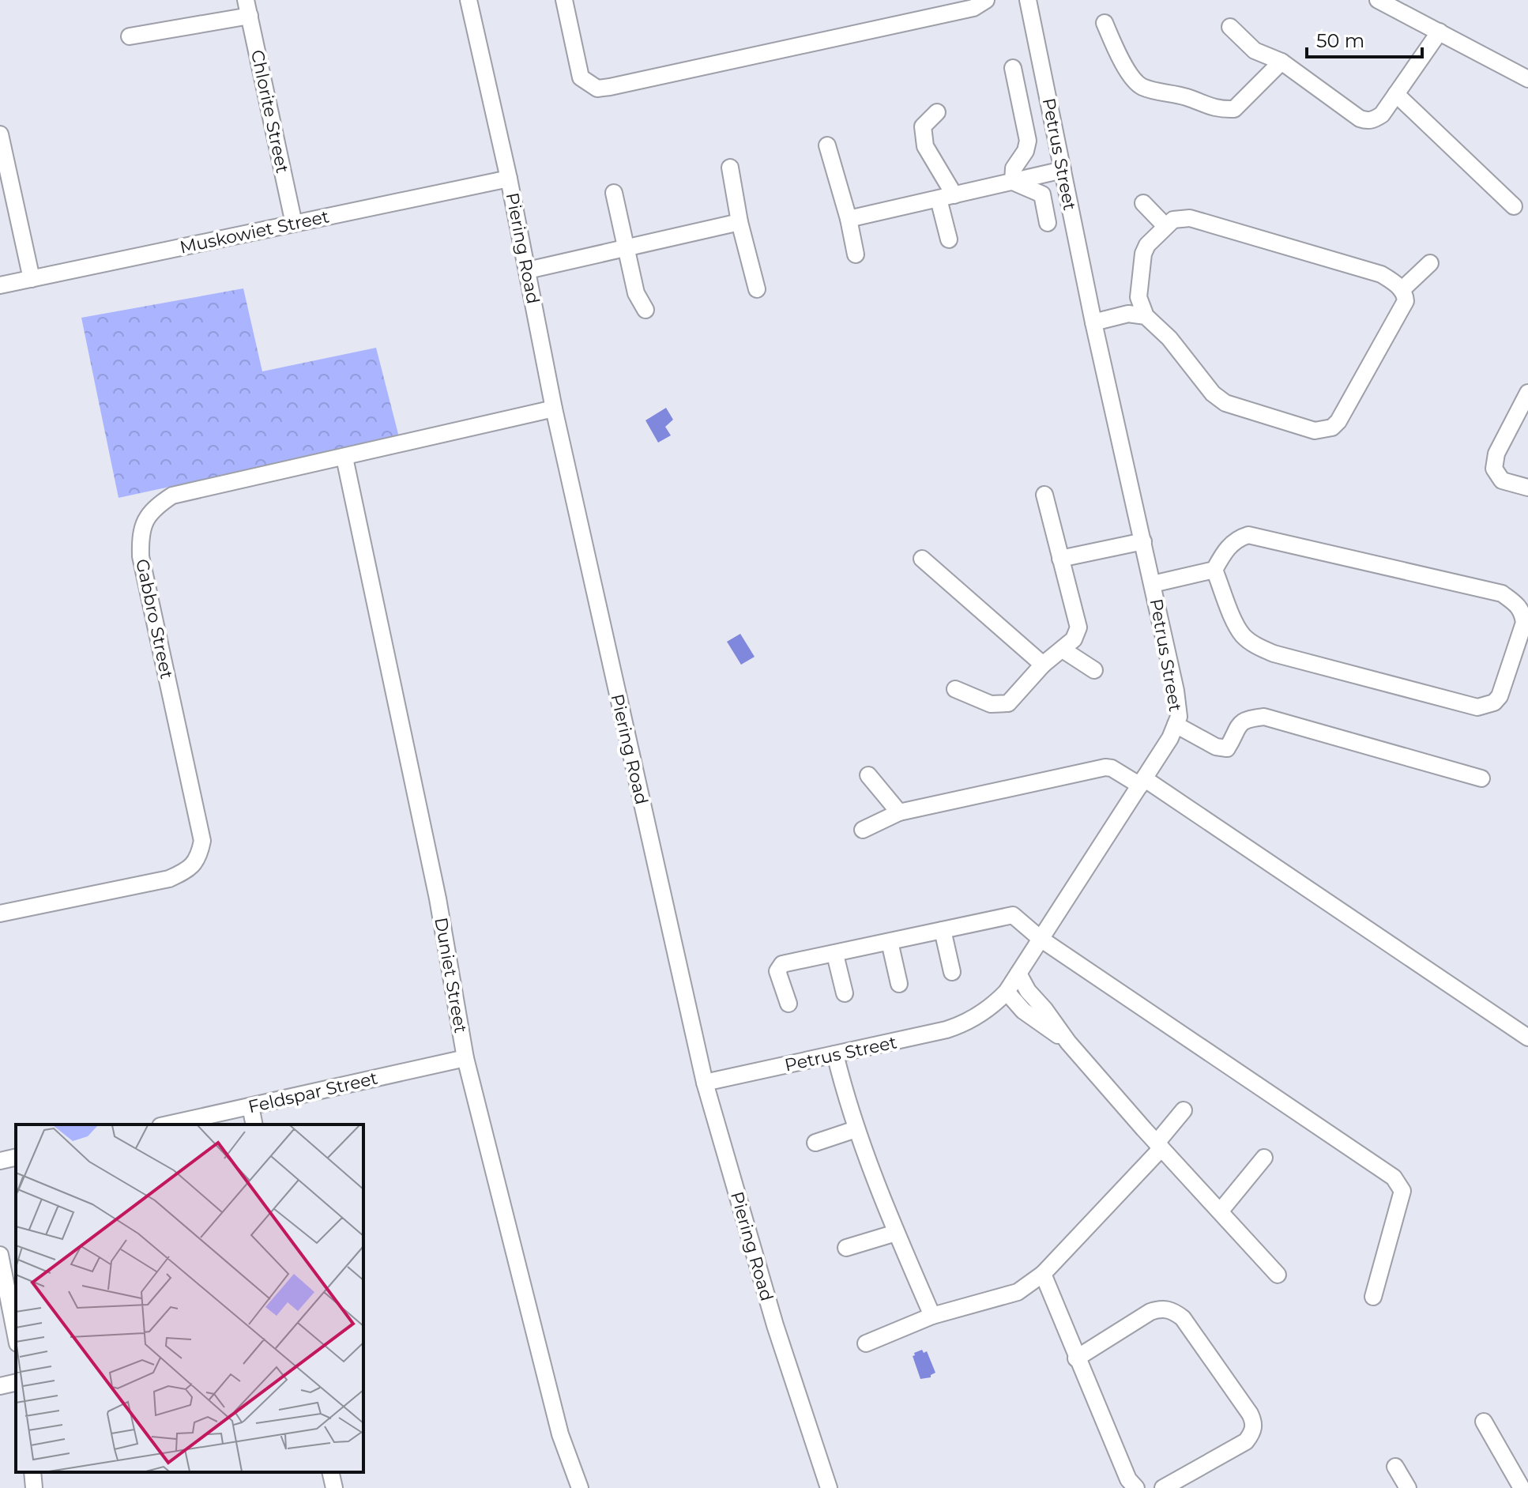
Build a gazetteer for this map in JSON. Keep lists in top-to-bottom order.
{
  "streets": {
    "street": [
      "Chlorite Street",
      "Petrus Street",
      "Muskowiet Street",
      "Piering Road",
      "Gabbro Street",
      "Duniet Street",
      "Feldspar Street"
    ]
  },
  "crossings": [
    ["Chlorite Street", "Muskowiet Street"],
    ["Petrus Street", "Piering Road"],
    ["Muskowiet Street", "Piering Road"],
    ["Piering Road", "Gabbro Street"],
    ["Gabbro Street", "Duniet Street"],
    ["Duniet Street", "Feldspar Street"]
  ],
  "scale_bar": "50 m"
}
